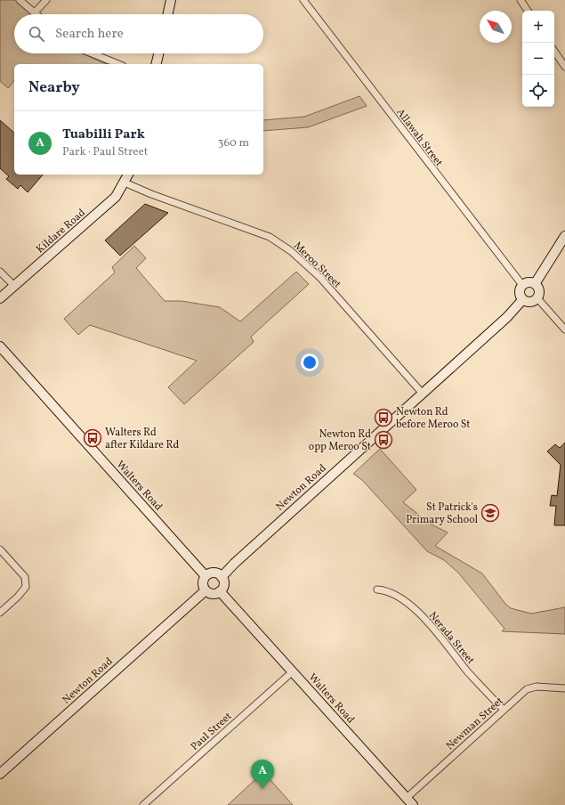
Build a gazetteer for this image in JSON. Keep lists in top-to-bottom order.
{
  "streets": {
    "main road": ["Kildare Road", "Walters Road", "Newton Road"],
    "street": [
      "Allawah Street",
      "Meroo Street",
      "Nerada Street",
      "Newman Street",
      "Paul Street"
    ]
  },
  "crossings": [
    ["Allawah Street", "Newton Road"],
    ["Kildare Road", "Meroo Street"],
    ["Meroo Street", "Newton Road"],
    ["Walters Road", "Newton Road"],
    ["Walters Road", "Newman Street"],
    ["Walters Road", "Paul Street"],
    ["Nerada Street", "Newman Street"]
  ],
  "places": {
    "bus stop": ["Newton Rd before Meroo St", "Walters Rd after Kildare Rd", "Newton Rd opp Meroo St"],
    "school or university": ["St Patrick's Primary School"]
  },
  "north": "top left",
  "page": {
    "map_buttons": ["+", "−"],
    "search": "Search here",
    "heading": "Nearby",
    "list": [
      {
        "mark": "A",
        "name": "Tuabilli Park",
        "note": "Park · Paul Street",
        "value": "360 m"
      }
    ],
    "pins": "A"
  }
}
